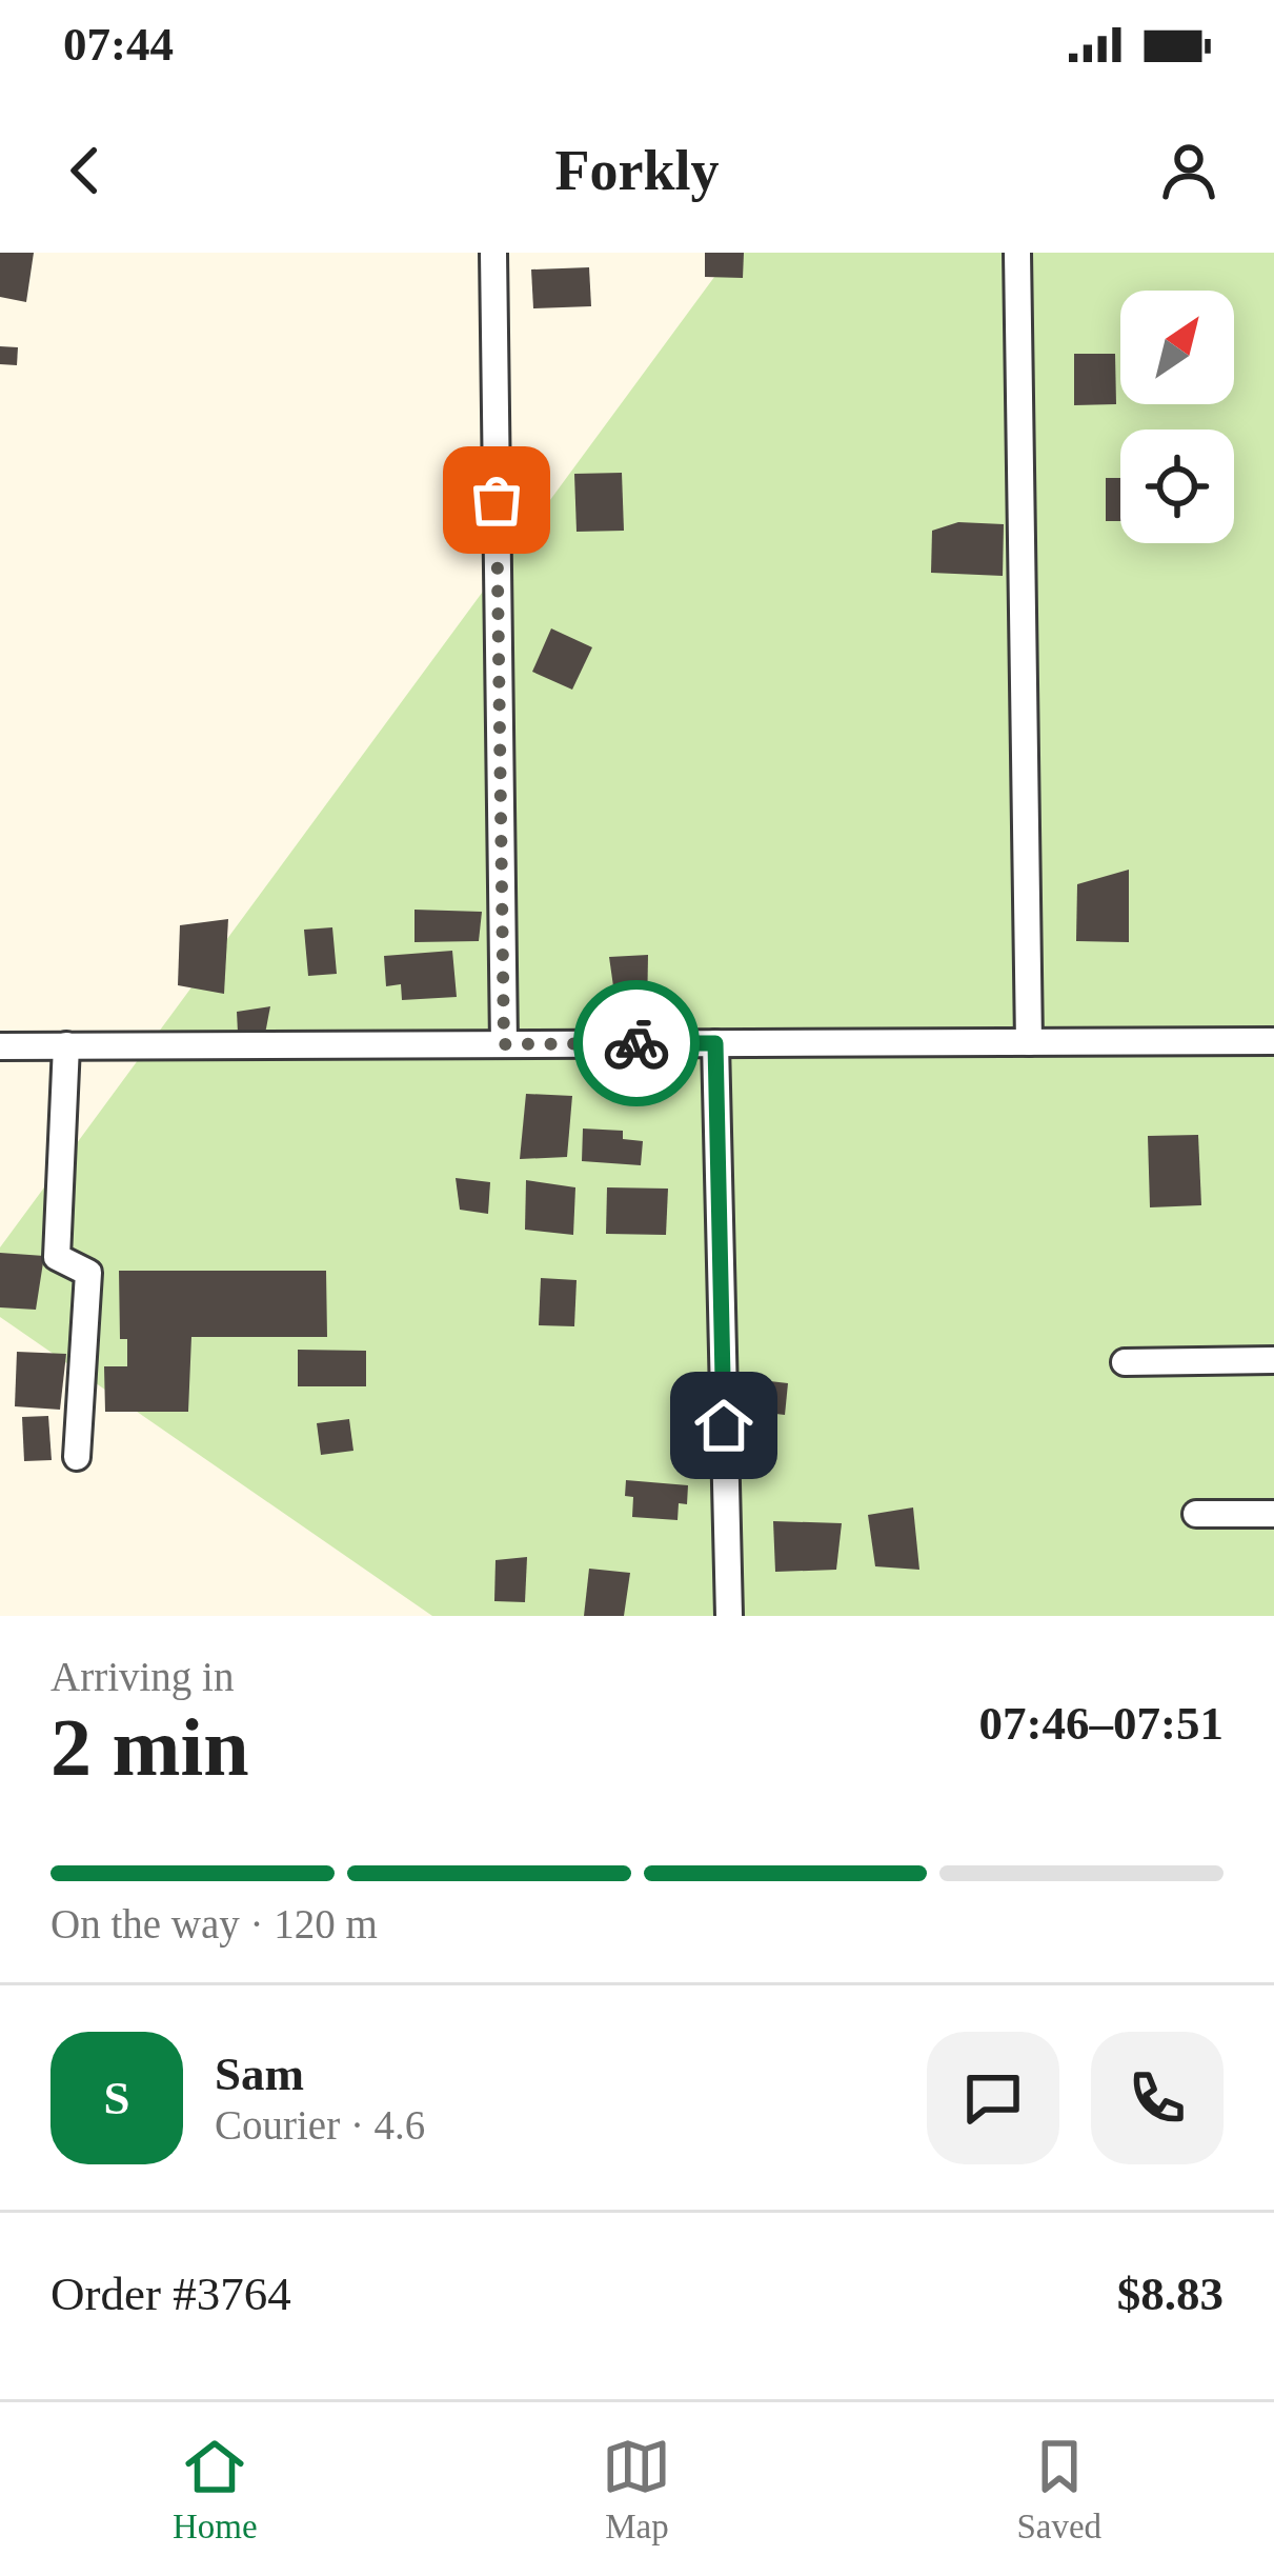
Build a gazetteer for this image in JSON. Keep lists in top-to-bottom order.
{
  "north": "top right",
  "page": {
    "status": "07:44",
    "header": "Forkly",
    "heading": ["2 min", "Arriving in", "07:46–07:51"],
    "panel": [
      "Sam",
      "Courier · 4.6",
      "Order #3764",
      "$8.83"
    ],
    "bar": "On the way · 120 m",
    "round": "S",
    "tabs": ["Home", "Map", "Saved"]
  }
}
